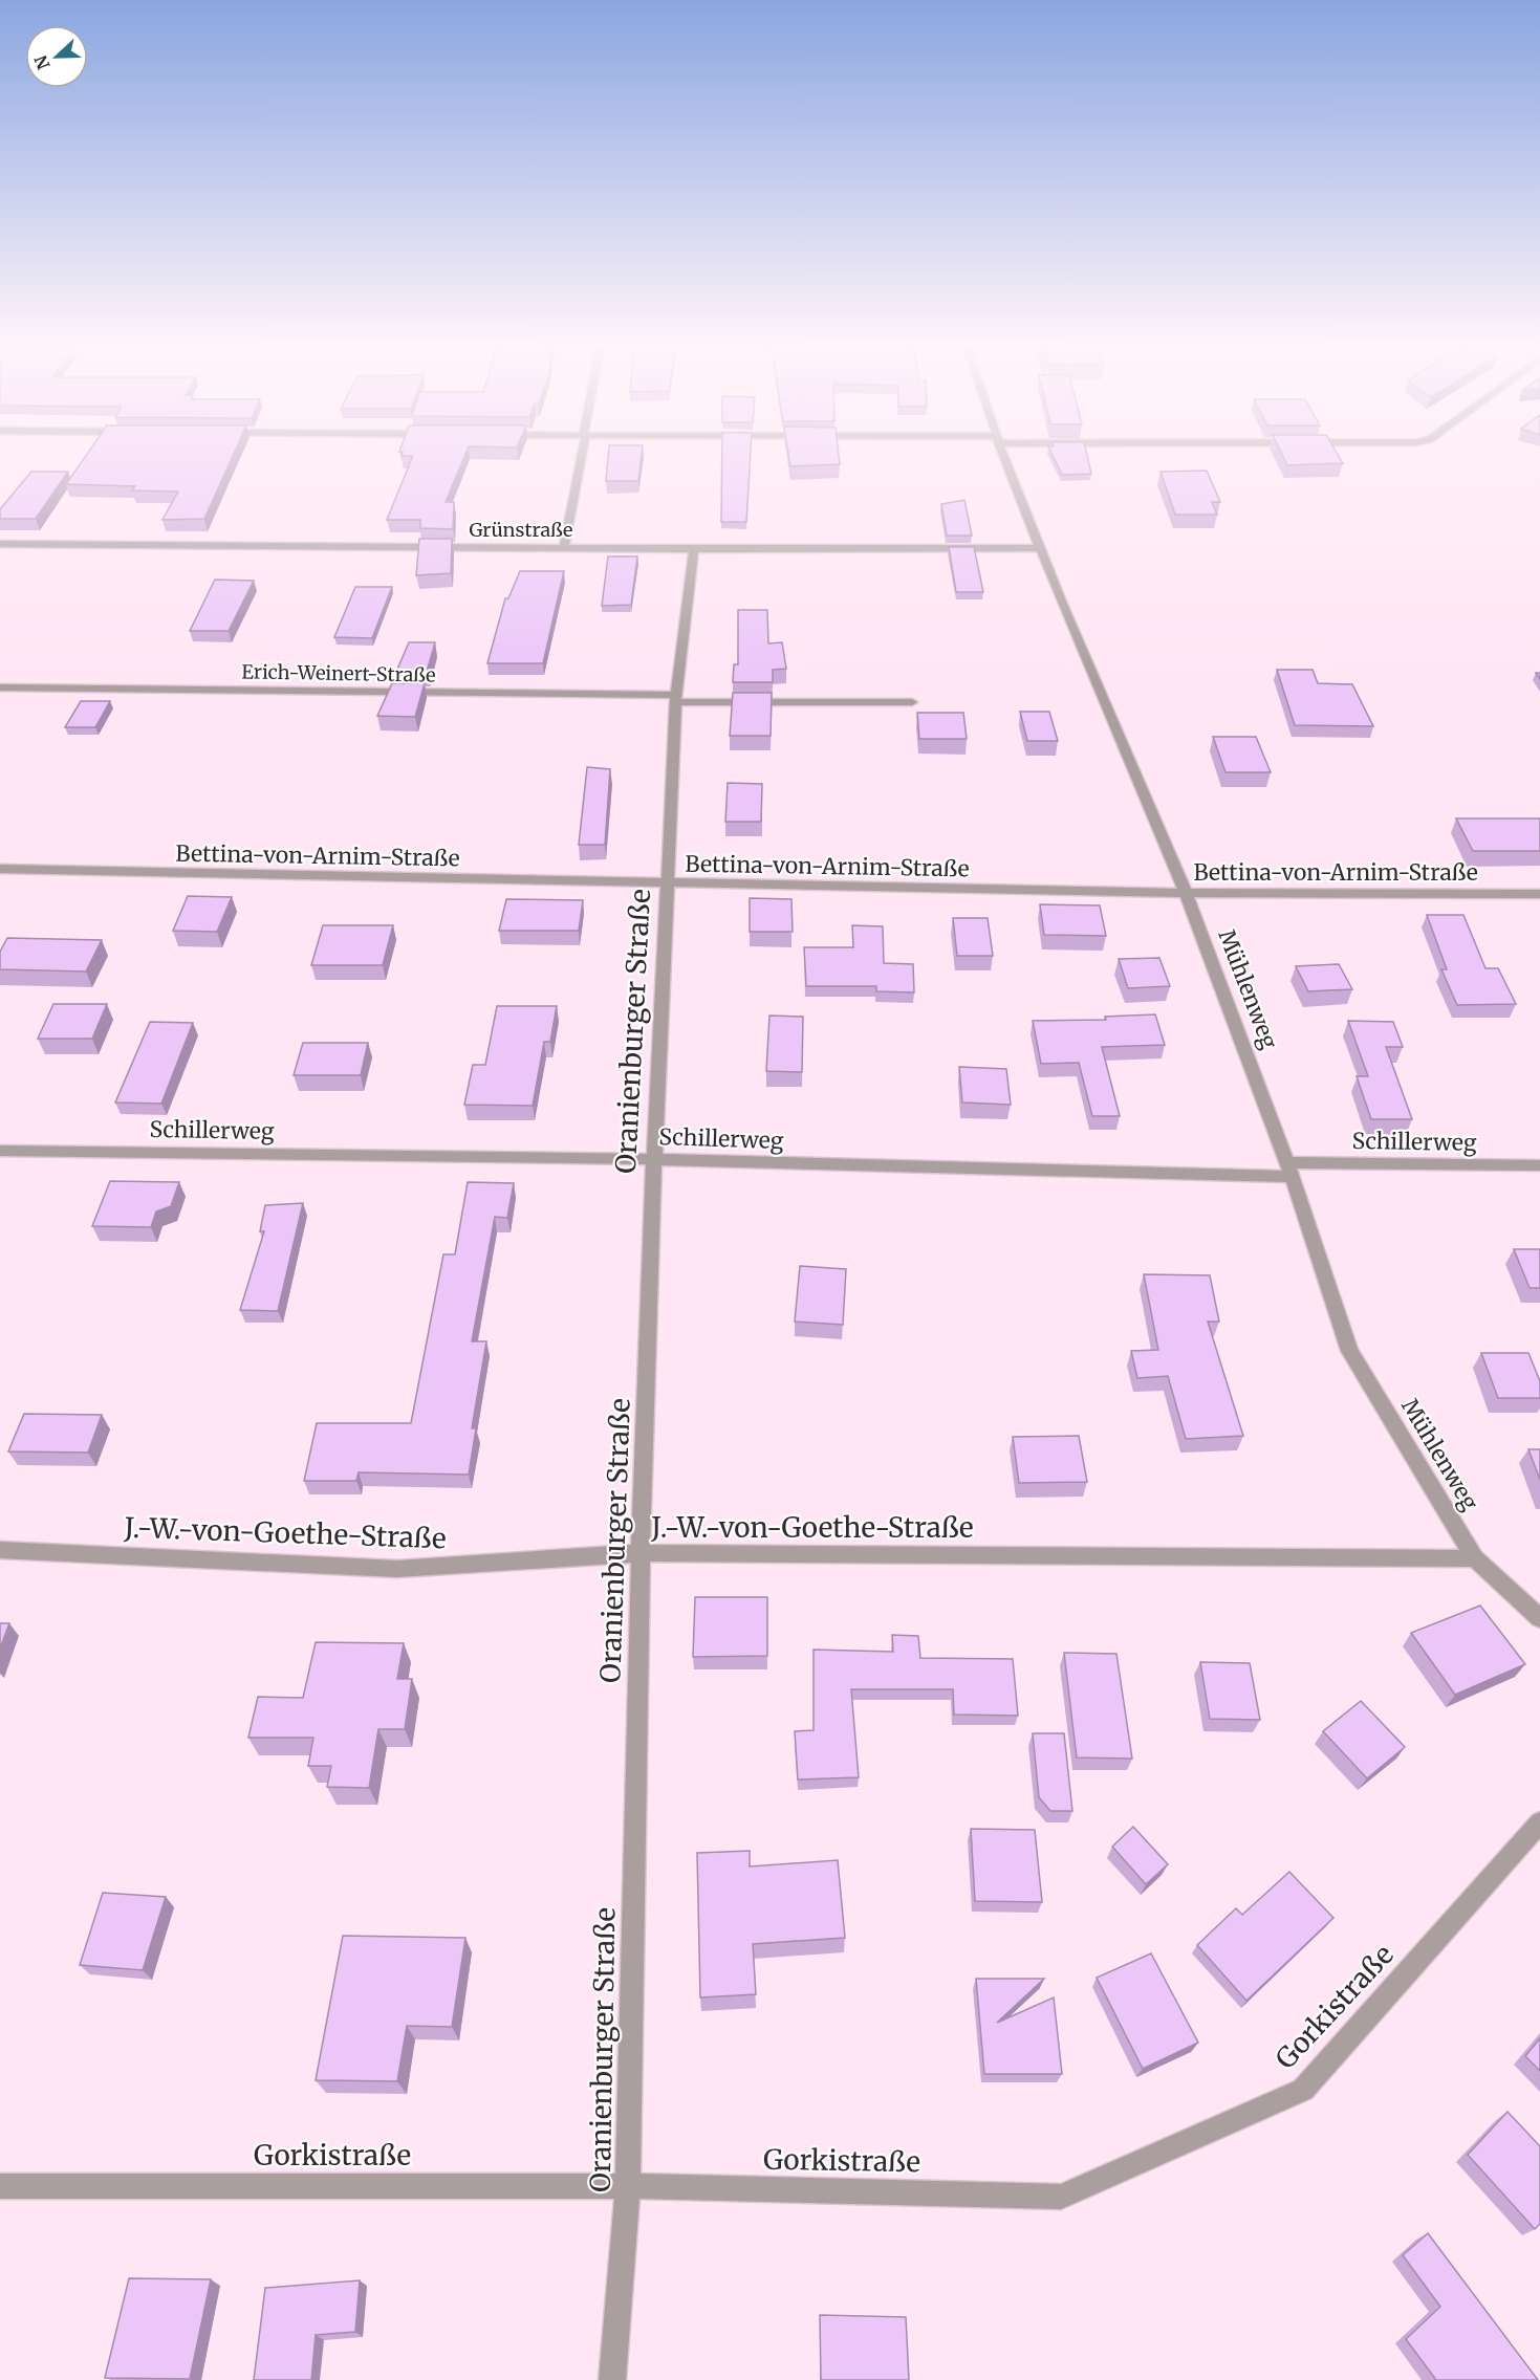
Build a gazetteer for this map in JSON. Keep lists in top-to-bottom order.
{
  "streets": {
    "street": [
      "Grünstraße",
      "Erich-Weinert-Straße",
      "Bettina-von-Arnim-Straße",
      "Mühlenweg",
      "Oranienburger Straße",
      "Schillerweg",
      "J.-W.-von-Goethe-Straße",
      "Gorkistraße"
    ]
  },
  "crossings": [
    ["Grünstraße", "Mühlenweg"],
    ["Grünstraße", "Oranienburger Straße"],
    ["Erich-Weinert-Straße", "Oranienburger Straße"],
    ["Bettina-von-Arnim-Straße", "Mühlenweg"],
    ["Bettina-von-Arnim-Straße", "Oranienburger Straße"],
    ["Mühlenweg", "Schillerweg"],
    ["Mühlenweg", "J.-W.-von-Goethe-Straße"],
    ["Oranienburger Straße", "Schillerweg"],
    ["Oranienburger Straße", "J.-W.-von-Goethe-Straße"],
    ["Oranienburger Straße", "Gorkistraße"]
  ],
  "north": "left"
}
